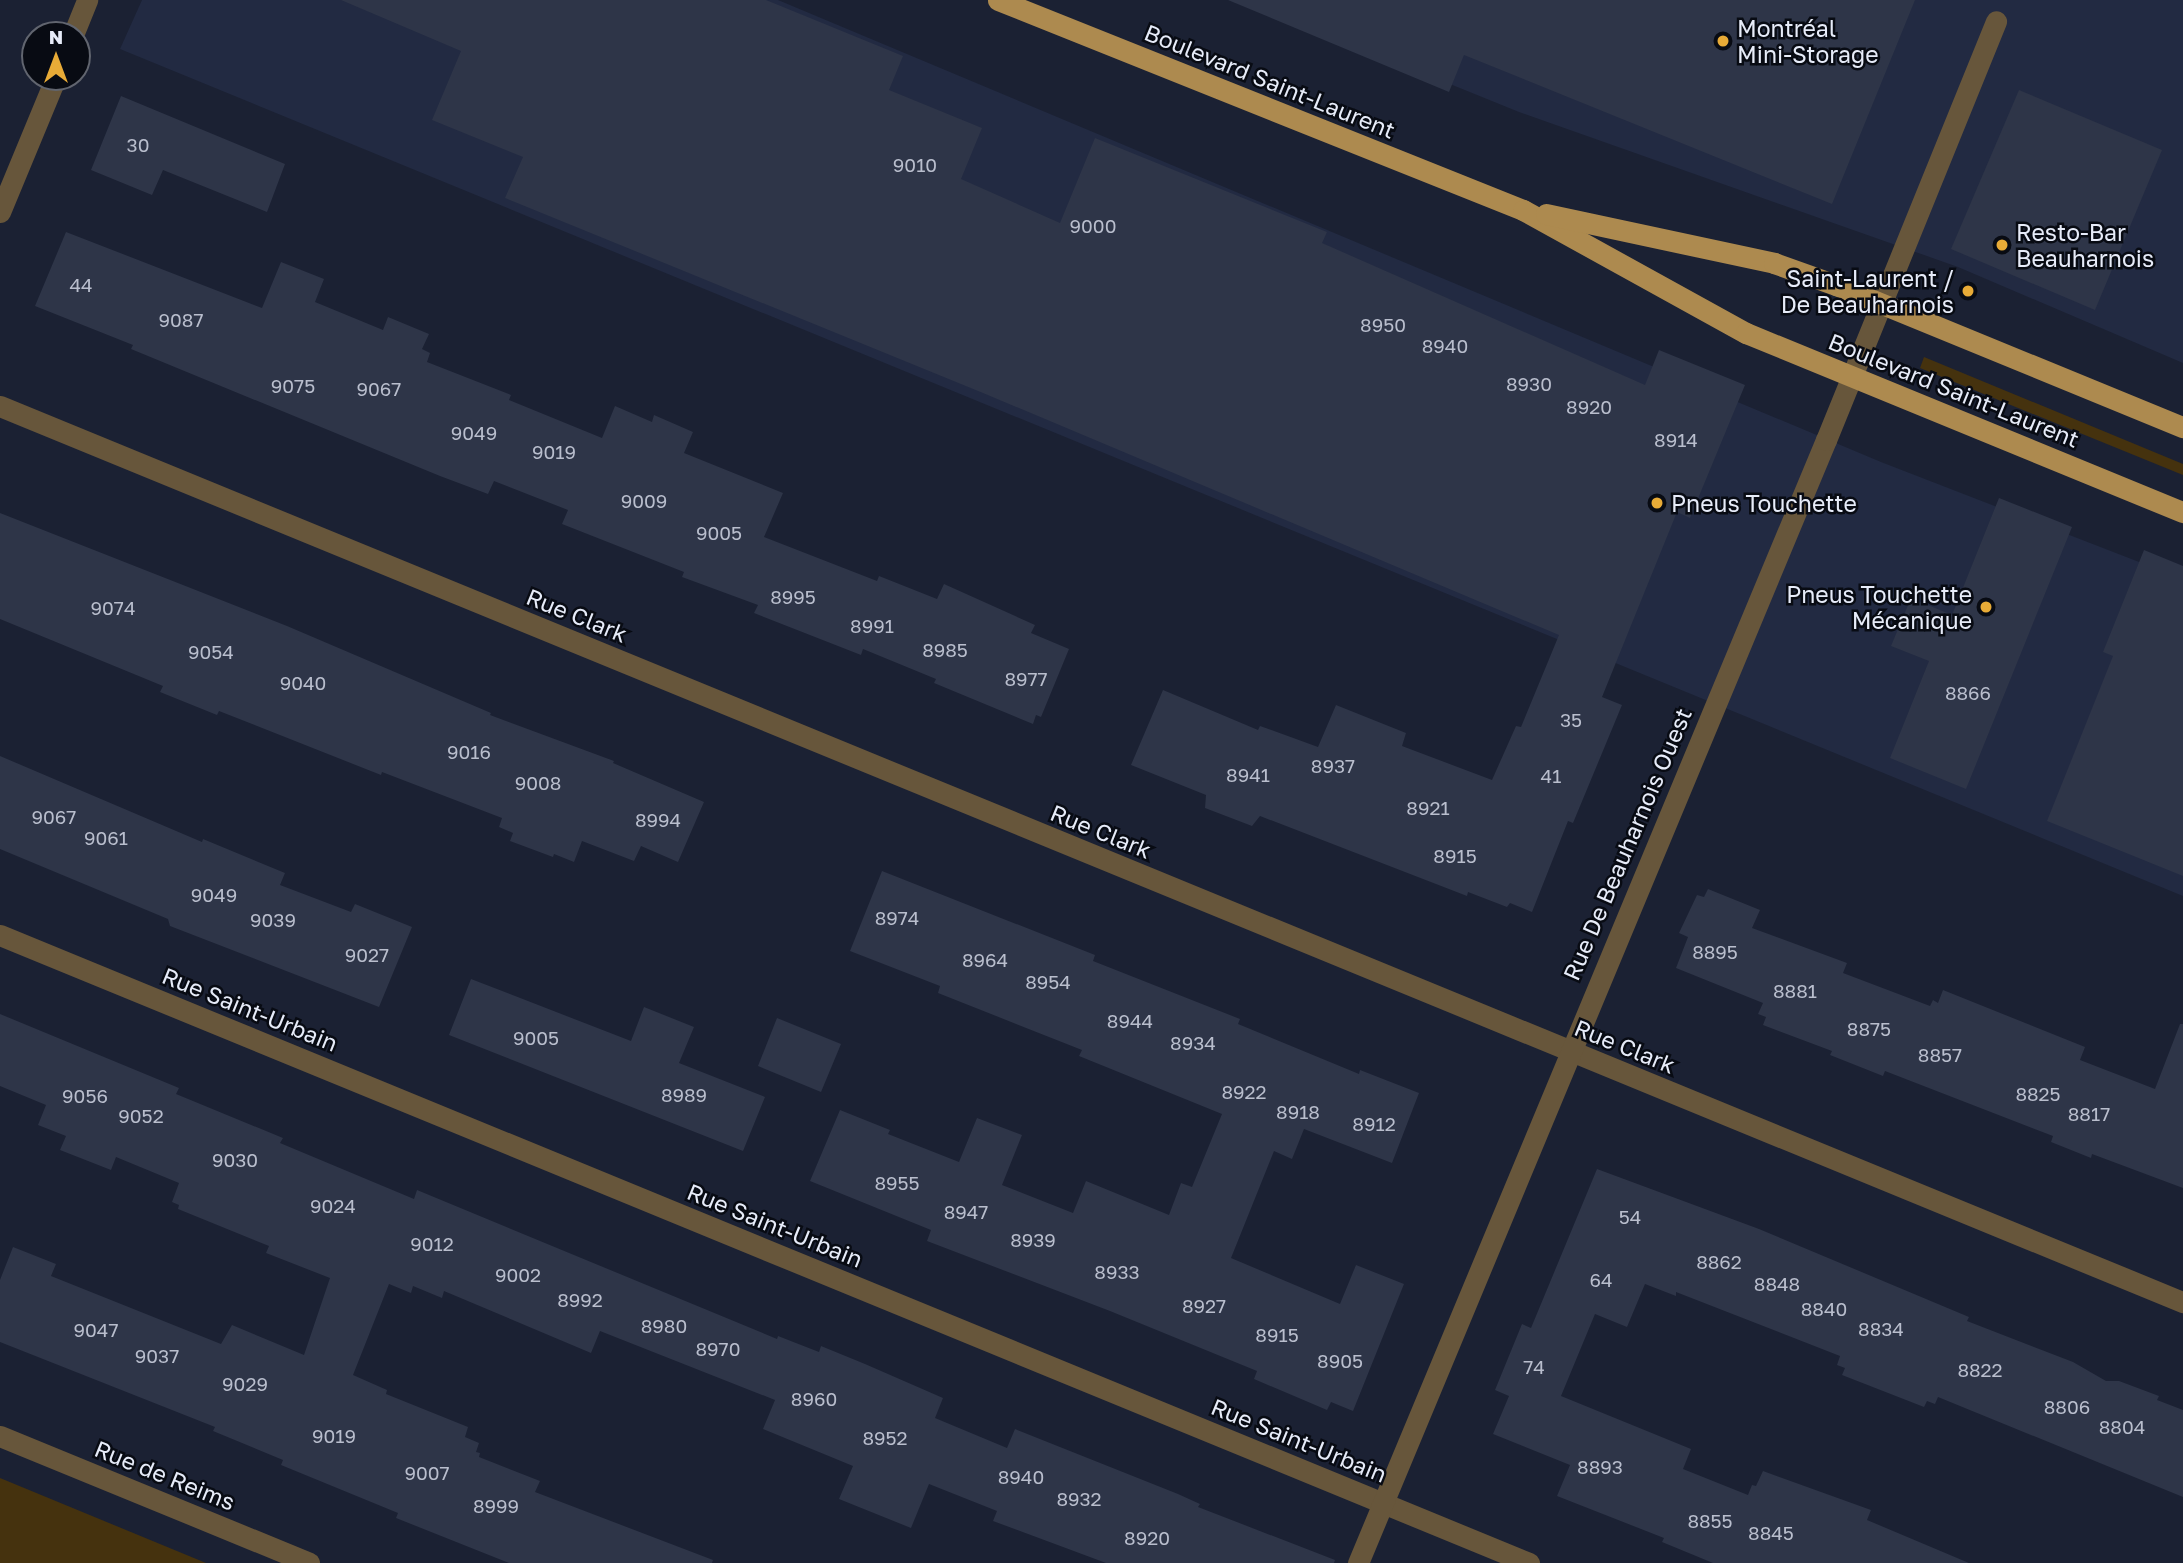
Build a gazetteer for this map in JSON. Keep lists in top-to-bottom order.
{
  "streets": {
    "main road": ["Boulevard Saint-Laurent"],
    "street": [
      "Rue Clark",
      "Rue De Beauharnois Ouest",
      "Rue Saint-Urbain",
      "Rue de Reims"
    ]
  },
  "crossings": [
    ["Boulevard Saint-Laurent", "Rue De Beauharnois Ouest"],
    ["Rue Clark", "Rue De Beauharnois Ouest"],
    ["Rue De Beauharnois Ouest", "Rue Saint-Urbain"]
  ],
  "places": [
    "Montréal Mini-Storage",
    "Resto-Bar Beauharnois",
    "Saint-Laurent / De Beauharnois",
    "Pneus Touchette",
    "Pneus Touchette Mécanique"
  ],
  "house_numbers": [
    "30",
    "9010",
    "9000",
    "44",
    "9087",
    "8950",
    "8940",
    "8930",
    "9075",
    "9067",
    "8920",
    "9049",
    "8914",
    "9019",
    "9009",
    "9005",
    "8995",
    "9074",
    "8991",
    "8985",
    "9054",
    "8977",
    "9040",
    "8866",
    "35",
    "9016",
    "8937",
    "8941",
    "41",
    "9008",
    "8921",
    "9067",
    "8994",
    "9061",
    "8915",
    "9049",
    "8974",
    "9039",
    "8895",
    "9027",
    "8964",
    "8954",
    "8881",
    "8944",
    "8875",
    "9005",
    "8934",
    "8857",
    "8922",
    "8825",
    "8989",
    "9056",
    "8918",
    "8817",
    "9052",
    "8912",
    "9030",
    "8955",
    "9024",
    "8947",
    "54",
    "8939",
    "9012",
    "8862",
    "8933",
    "9002",
    "64",
    "8848",
    "8992",
    "8927",
    "8840",
    "8980",
    "8834",
    "9047",
    "8915",
    "8970",
    "9037",
    "8905",
    "74",
    "8822",
    "9029",
    "8960",
    "8806",
    "8804",
    "9019",
    "8952",
    "8893",
    "9007",
    "8940",
    "8932",
    "8999",
    "8855",
    "8845",
    "8920"
  ],
  "north": "top"
}
